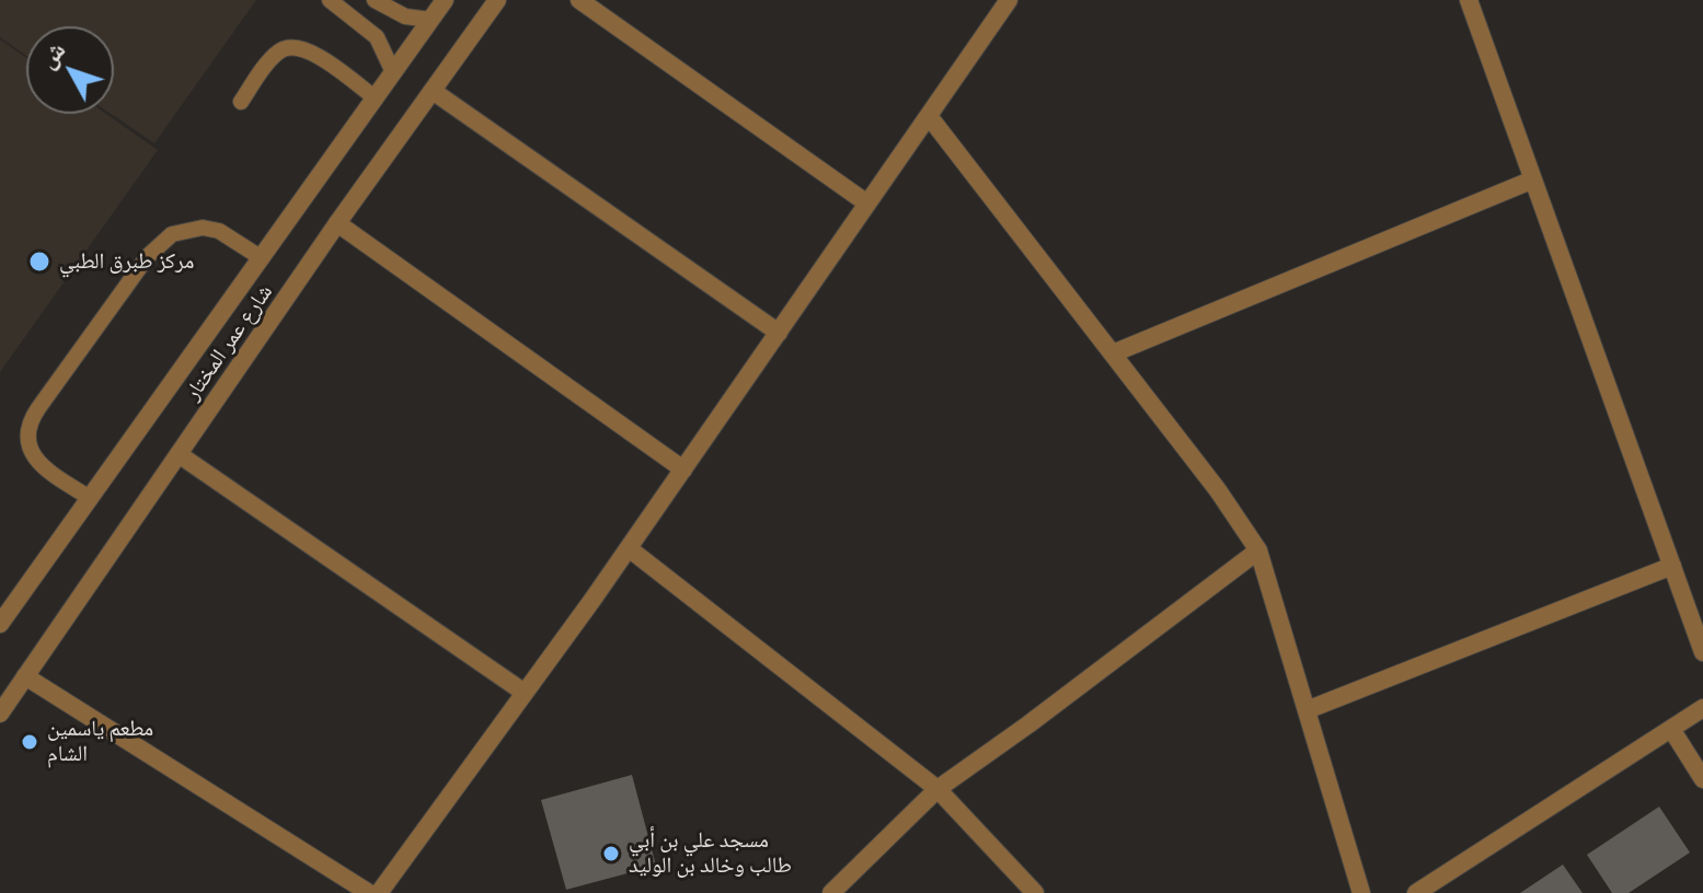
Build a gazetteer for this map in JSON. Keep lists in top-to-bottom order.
{
  "streets": {
    "street": ["شارع عمر المختار"]
  },
  "places": ["مركز طبرق الطبي", "مطعم ياسمين الشام", "مسجد علي بن أبي طالب وخالد بن الوليد"],
  "north": "top left"
}
